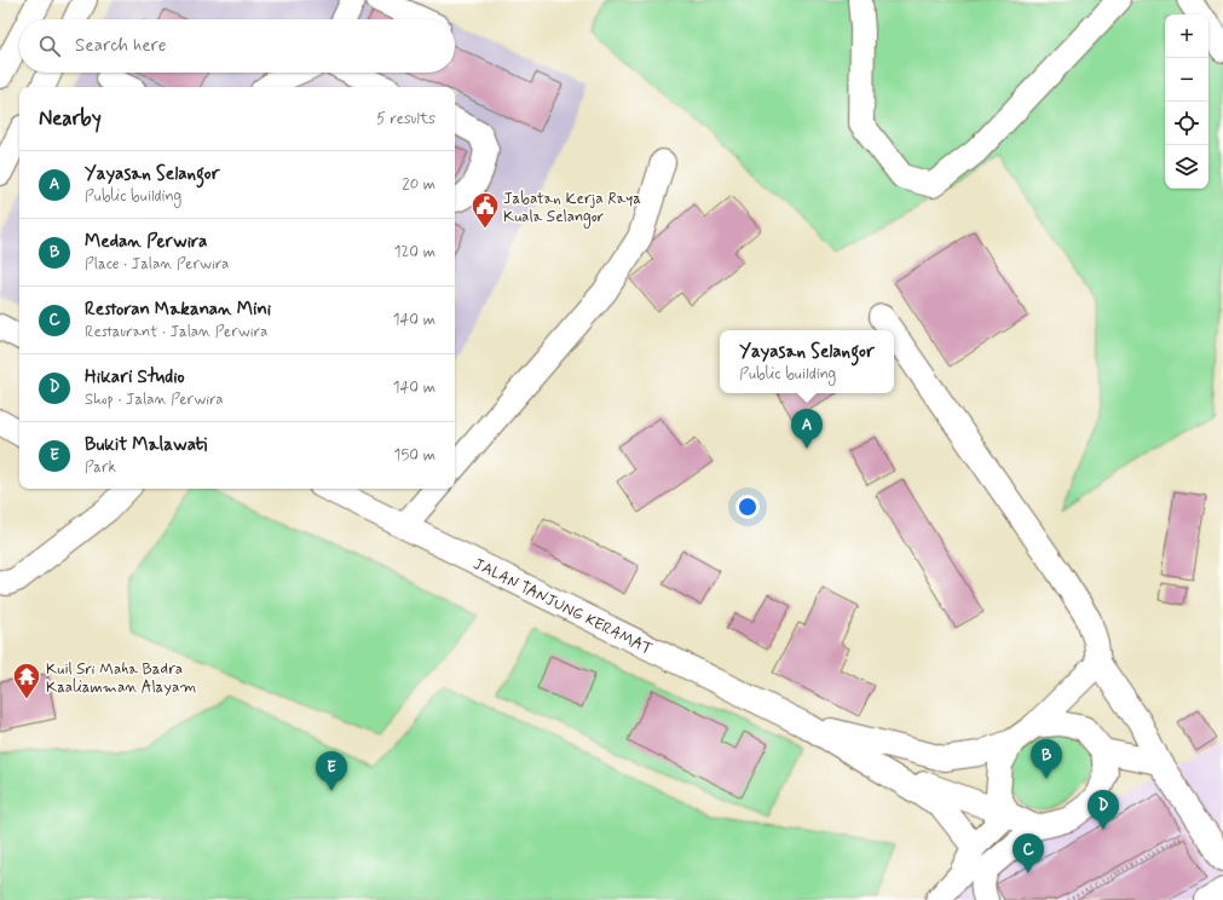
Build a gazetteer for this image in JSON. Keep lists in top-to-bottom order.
{
  "streets": {
    "street": ["JALAN TANJUNG KERAMAT"]
  },
  "places": {
    "public building": ["Jabatan Kerja Raya Kuala Selangor"],
    "temple": ["Kuil Sri Maha Badra Kaaliamman Alayam"]
  },
  "page": {
    "map_buttons": ["+", "−"],
    "search": "Search here",
    "heading": ["Nearby", "5 results"],
    "list": [
      {
        "mark": "A",
        "name": "Yayasan Selangor",
        "note": "Public building",
        "value": "20 m"
      },
      {
        "mark": "B",
        "name": "Medan Perwira",
        "note": "Place · Jalan Perwira",
        "value": "120 m"
      },
      {
        "mark": "C",
        "name": "Restoran Makanan Mini",
        "note": "Restaurant · Jalan Perwira",
        "value": "140 m"
      },
      {
        "mark": "D",
        "name": "Hikari Studio",
        "note": "Shop · Jalan Perwira",
        "value": "140 m"
      },
      {
        "mark": "E",
        "name": "Bukit Malawati",
        "note": "Park",
        "value": "150 m"
      }
    ],
    "popup": ["Yayasan Selangor", "Public building"],
    "pins": [
      "A",
      "B",
      "E",
      "D",
      "C"
    ]
  }
}
